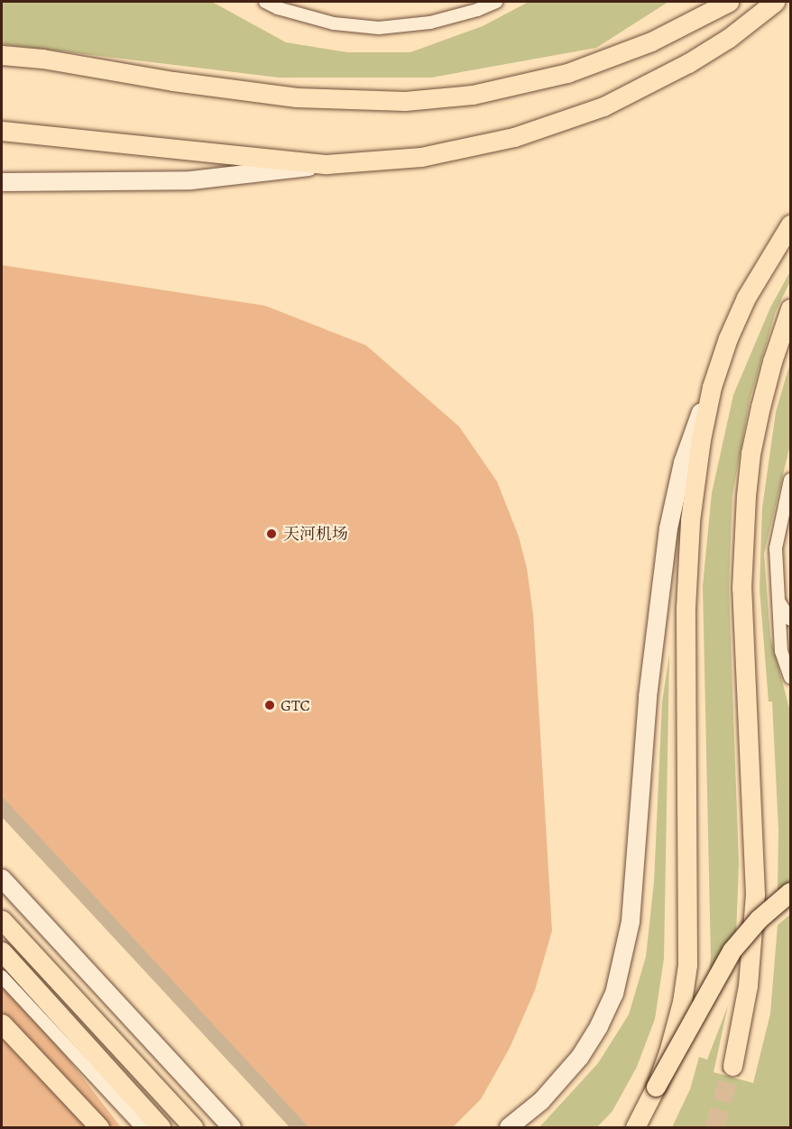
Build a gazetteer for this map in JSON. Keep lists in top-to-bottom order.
{
  "places": ["天河机场", "GTC"]
}
